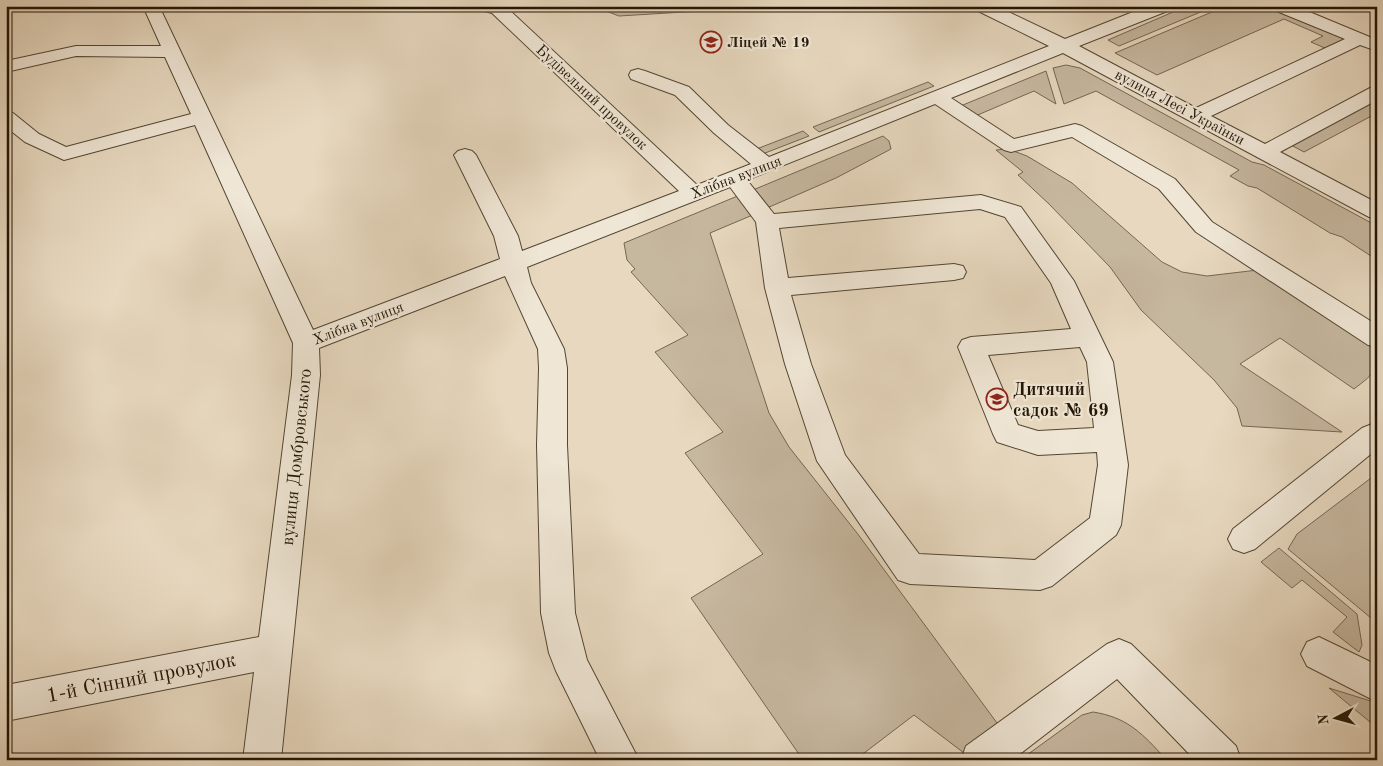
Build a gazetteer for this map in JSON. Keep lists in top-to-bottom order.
{
  "streets": {
    "street": [
      "Будівельний провулок",
      "вулиця Лесі Українки",
      "Хлібна вулиця",
      "вулиця Домбровського",
      "1-й Сінний провулок"
    ]
  },
  "crossings": [
    ["Будівельний провулок", "Хлібна вулиця"],
    ["вулиця Лесі Українки", "Хлібна вулиця"],
    ["Хлібна вулиця", "вулиця Домбровського"],
    ["вулиця Домбровського", "1-й Сінний провулок"]
  ],
  "places": {
    "school or university": ["Ліцей № 19", "Дитячий садок № 69"]
  },
  "north": "left"
}
